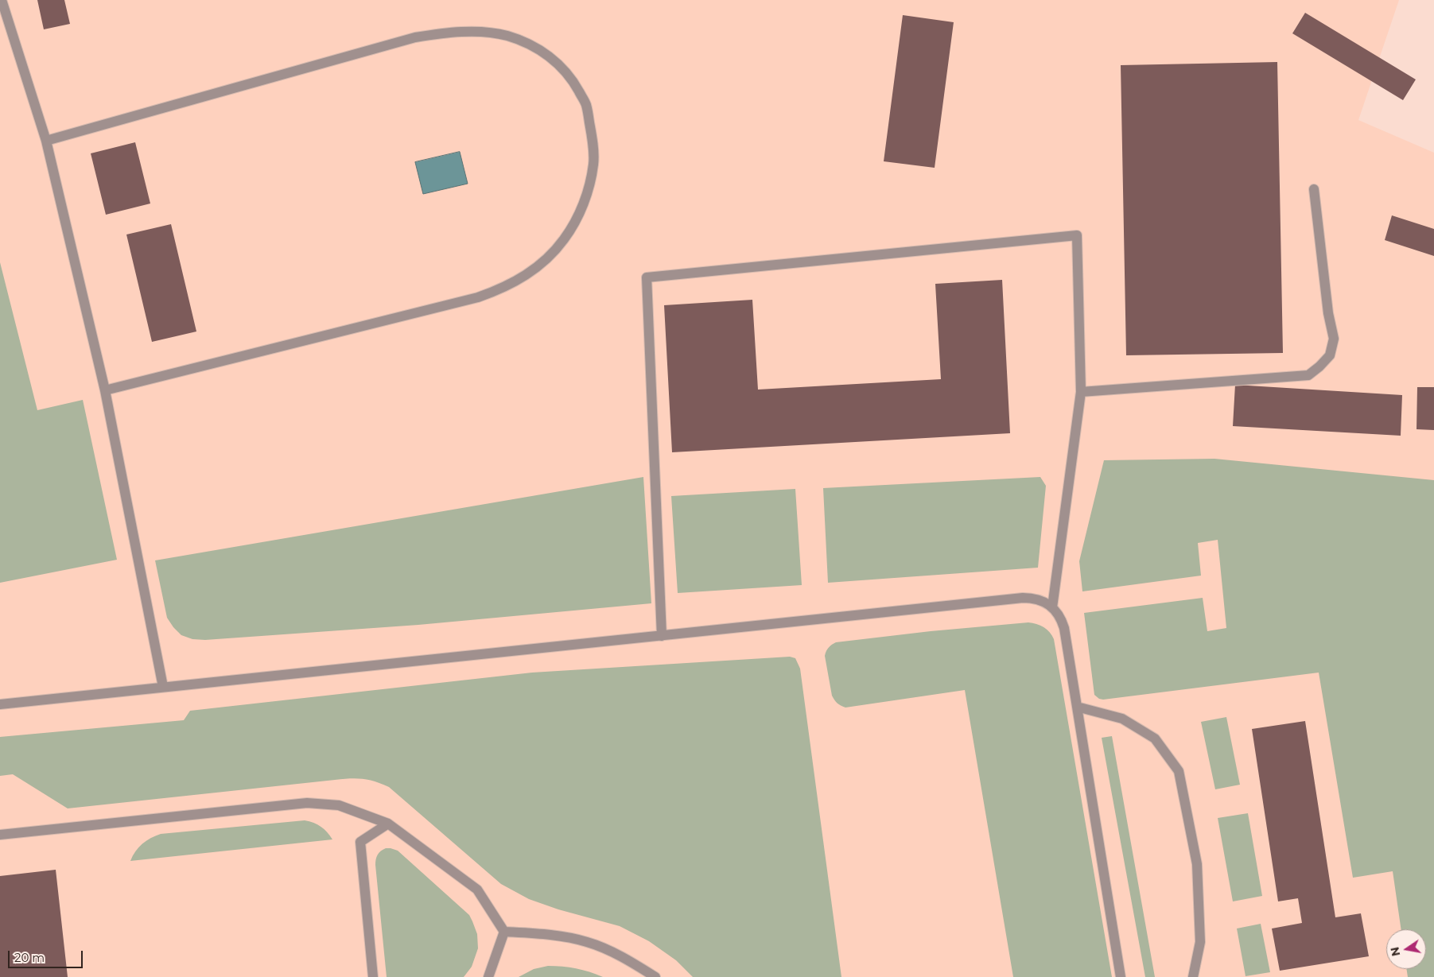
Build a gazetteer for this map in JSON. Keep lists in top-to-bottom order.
{
  "scale_bar": "20 m",
  "north": "left"
}
